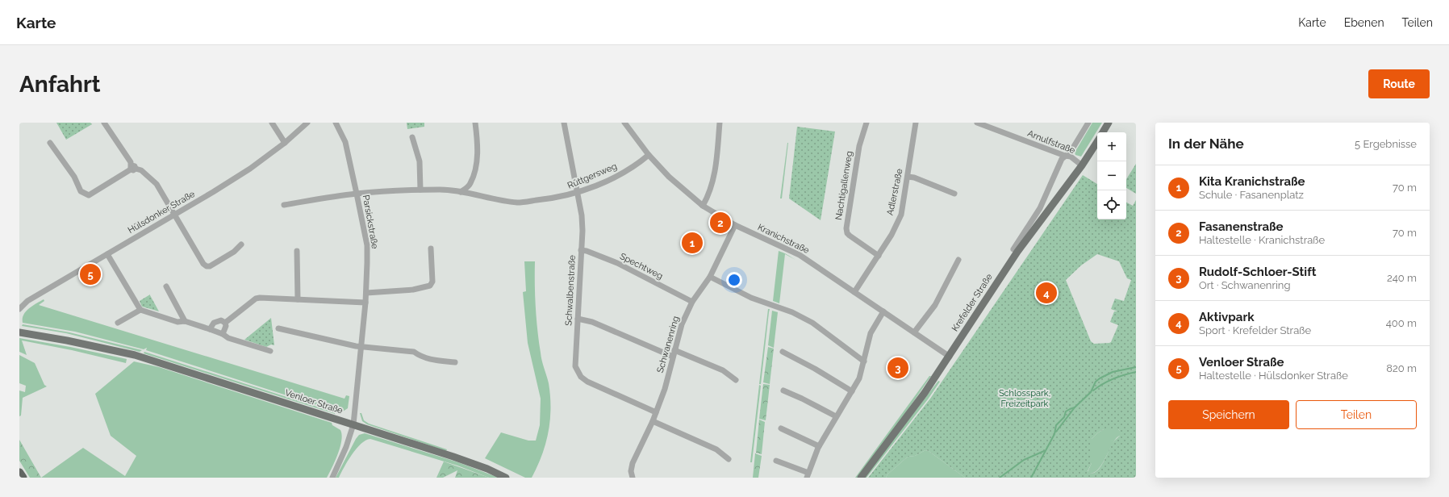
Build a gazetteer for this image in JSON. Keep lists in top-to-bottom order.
{
  "streets": {
    "main road": ["Krefelder Straße", "Venloer Straße"],
    "street": [
      "Arnulfstraße",
      "Rüttgersweg",
      "Nachtigallenweg",
      "Adlerstraße",
      "Hülsdonker Straße",
      "Parsickstraße",
      "Kranichstraße",
      "Spechtweg",
      "Schwalbenstraße",
      "Schwanenring"
    ]
  },
  "crossings": [
    ["Arnulfstraße", "Krefelder Straße"],
    ["Rüttgersweg", "Parsickstraße"],
    ["Rüttgersweg", "Kranichstraße"],
    ["Rüttgersweg", "Schwalbenstraße"],
    ["Nachtigallenweg", "Adlerstraße"],
    ["Adlerstraße", "Kranichstraße"],
    ["Parsickstraße", "Venloer Straße"],
    ["Kranichstraße", "Krefelder Straße"],
    ["Kranichstraße", "Schwanenring"],
    ["Spechtweg", "Schwalbenstraße"],
    ["Spechtweg", "Schwanenring"],
    ["Schwalbenstraße", "Schwanenring"]
  ],
  "parks": ["Schlosspark, Freizeitpark"],
  "page": {
    "header": "Karte",
    "nav": ["Karte", "Ebenen", "Teilen"],
    "buttons": [
      "Route",
      ["Speichern", "Teilen"]
    ],
    "title": "Anfahrt",
    "heading": ["In der Nähe", "5 Ergebnisse"],
    "map_buttons": ["+", "−"],
    "list": [
      {
        "mark": "1",
        "name": "Kita Kranichstraße",
        "note": "Schule · Fasanenplatz",
        "value": "70 m"
      },
      {
        "mark": "2",
        "name": "Fasanenstraße",
        "note": "Haltestelle · Kranichstraße",
        "value": "70 m"
      },
      {
        "mark": "3",
        "name": "Rudolf-Schloer-Stift",
        "note": "Ort · Schwanenring",
        "value": "240 m"
      },
      {
        "mark": "4",
        "name": "Aktivpark",
        "note": "Sport · Krefelder Straße",
        "value": "400 m"
      },
      {
        "mark": "5",
        "name": "Venloer Straße",
        "note": "Haltestelle · Hülsdonker Straße",
        "value": "820 m"
      }
    ],
    "pins": [
      "2",
      "1",
      "5",
      "4",
      "3"
    ]
  }
}
